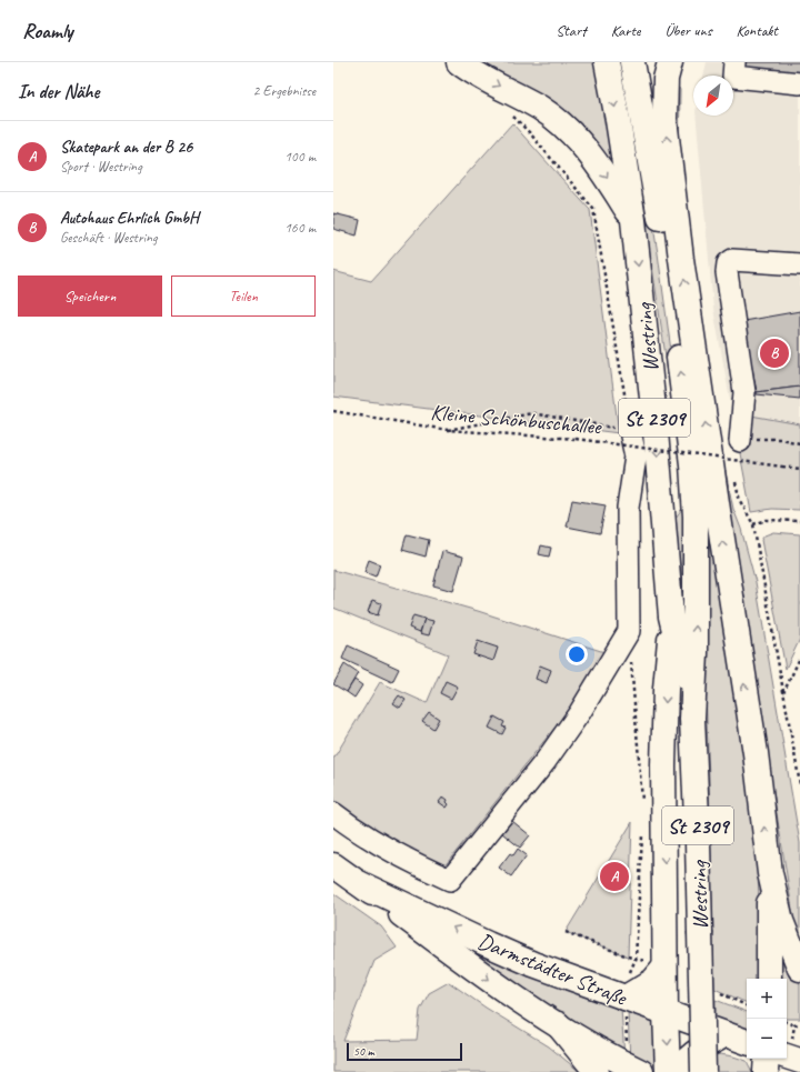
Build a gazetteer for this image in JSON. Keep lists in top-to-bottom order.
{
  "streets": {
    "main road": ["Westring", "St 2309", "Darmstädter Straße"],
    "path": ["Kleine Schönbuschallee"]
  },
  "scale_bar": "50 m",
  "north": "bottom left",
  "page": {
    "header": "Roamly",
    "nav": [
      "Start",
      "Karte",
      "Über uns",
      "Kontakt"
    ],
    "heading": ["In der Nähe", "2 Ergebnisse"],
    "list": [
      {
        "mark": "A",
        "name": "Skatepark an der B 26",
        "note": "Sport · Westring",
        "value": "100 m"
      },
      {
        "mark": "B",
        "name": "Autohaus Ehrlich GmbH",
        "note": "Geschäft · Westring",
        "value": "160 m"
      }
    ],
    "buttons": ["Speichern", "Teilen"],
    "pins": ["B", "A"],
    "map_buttons": ["+", "−"],
    "scale": "50 m"
  }
}
